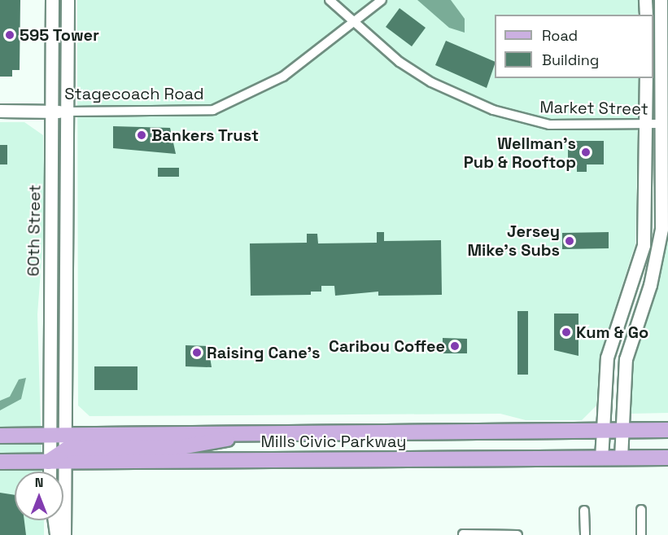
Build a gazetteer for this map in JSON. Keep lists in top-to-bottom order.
{
  "streets": {
    "main road": ["Mills Civic Parkway"],
    "street": ["Stagecoach Road", "Market Street", "60th Street"]
  },
  "crossings": [
    ["Stagecoach Road", "Market Street"],
    ["Stagecoach Road", "60th Street"],
    ["60th Street", "Mills Civic Parkway"]
  ],
  "places": [
    "595 Tower",
    "Bankers Trust",
    "Wellman's Pub & Rooftop",
    "Jersey Mike's Subs",
    "Kum & Go",
    "Caribou Coffee",
    "Raising Cane's"
  ],
  "legend": ["Road", "Building"],
  "north": "top"
}
